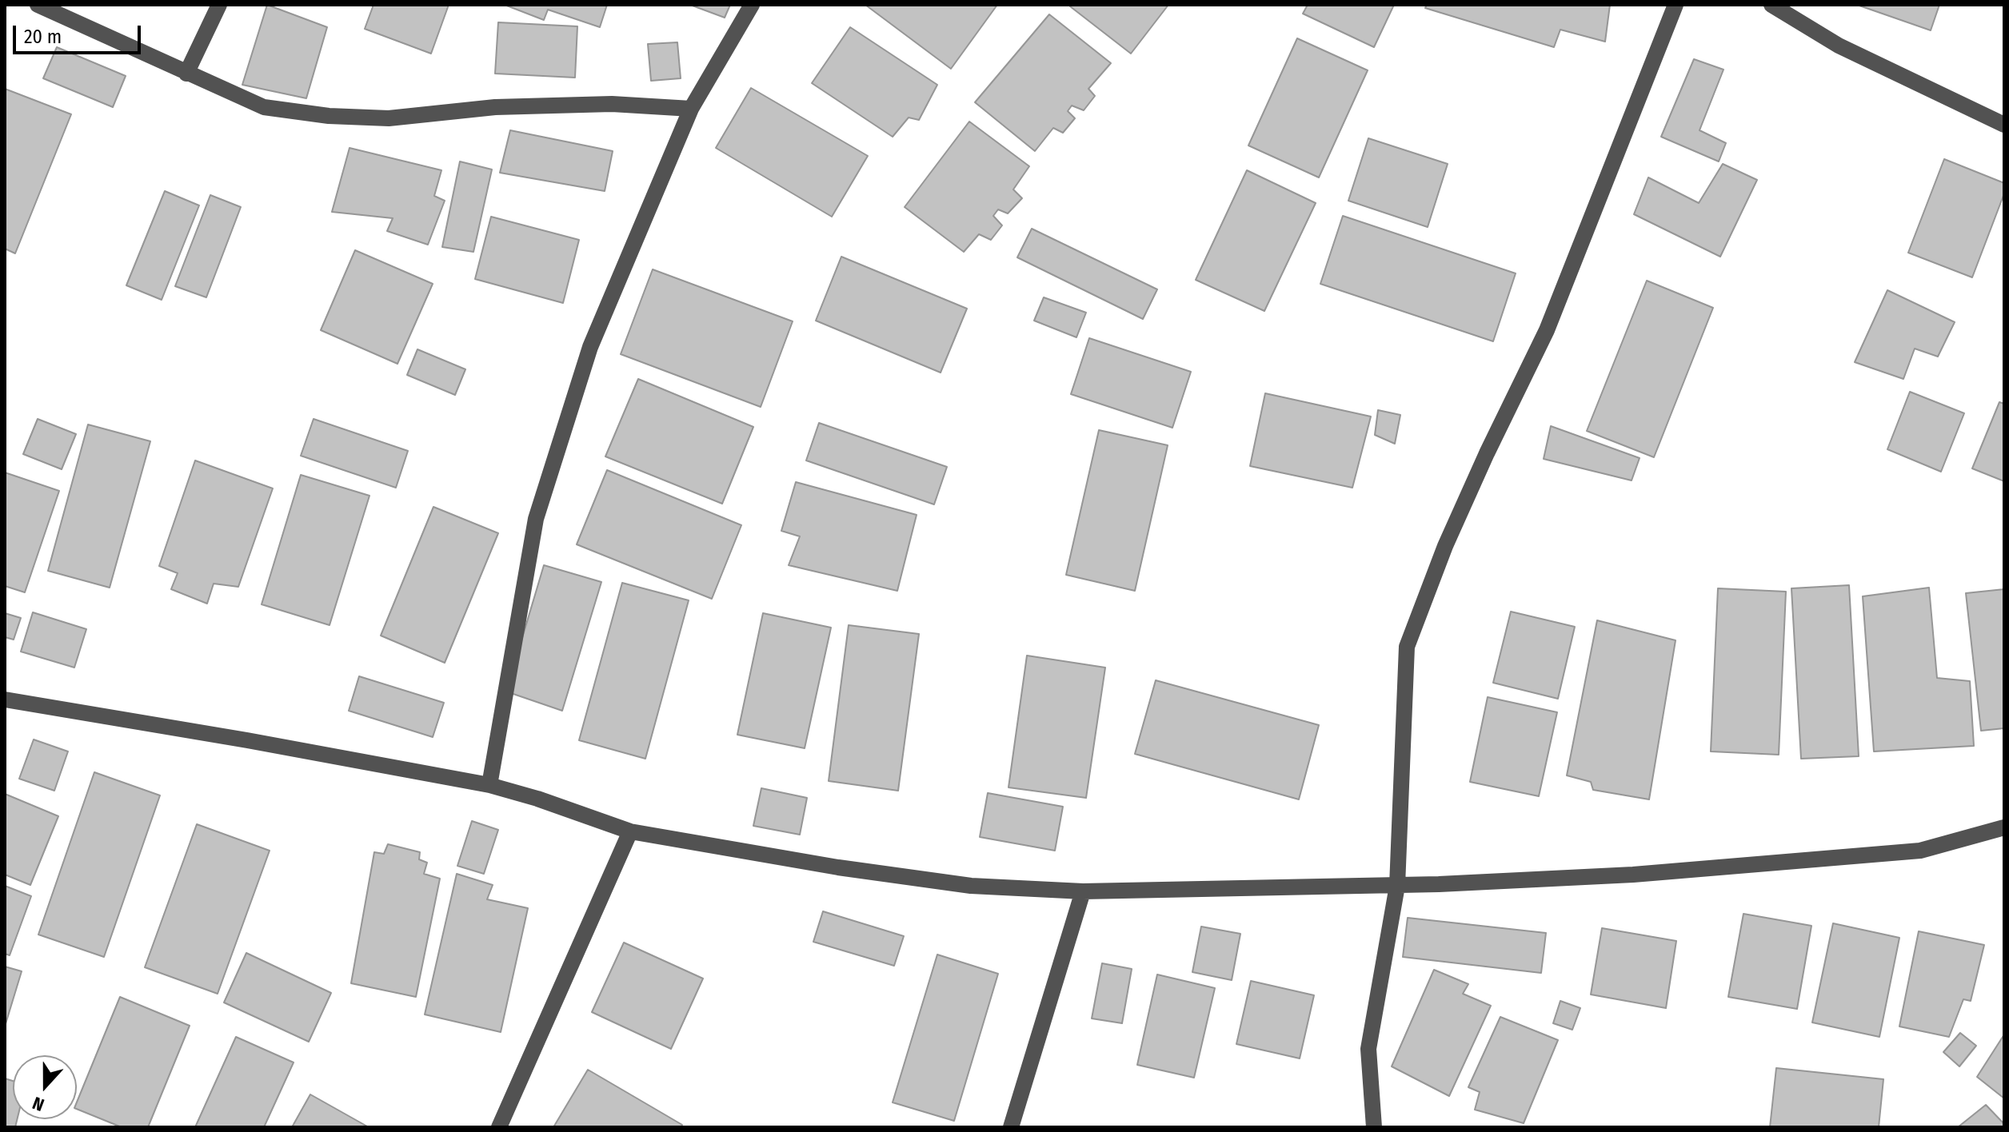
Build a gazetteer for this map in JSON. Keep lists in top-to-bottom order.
{
  "scale_bar": "20 m",
  "north": "bottom"
}
